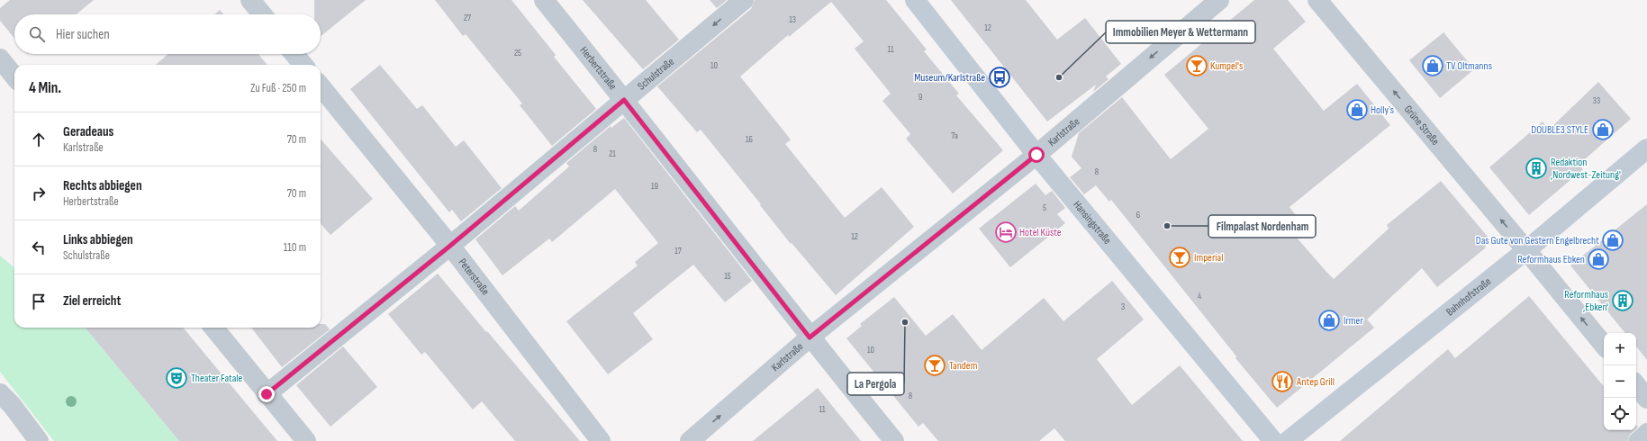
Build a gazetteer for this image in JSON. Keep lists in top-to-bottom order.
{
  "streets": {
    "street": [
      "Herbertstraße",
      "Schulstraße",
      "Grüne Straße",
      "Karlstraße",
      "Hansingstraße",
      "Peterstraße",
      "Bahnhofstraße"
    ]
  },
  "crossings": [
    ["Herbertstraße", "Schulstraße"],
    ["Herbertstraße", "Karlstraße"],
    ["Schulstraße", "Peterstraße"],
    ["Grüne Straße", "Bahnhofstraße"],
    ["Karlstraße", "Hansingstraße"]
  ],
  "one_way": ["Grüne Straße"],
  "places": {
    "bar": ["Kumpel's", "Imperial", "Tandem"],
    "shop": [
      "TV Oltmanns",
      "Hollyʼs",
      "DOUBLE3 STYLE",
      "Das Gute von Gestern Engelbrecht",
      "Reformhaus Ebken",
      "Irmer"
    ],
    "bus stop": ["Museum/Karlstraße"],
    "other": ["Immobilien Meyer & Wettermann", "Filmpalast Nordenham", "La Pergola"],
    "building": ["Redaktion ,Nordwest-Zeitung'", "Reformhaus ,Ebken'"],
    "hotel": ["Hotel Küste"],
    "theatre": ["Theater Fatale"],
    "restaurant": ["Antep Grill"]
  },
  "house_numbers": [
    "27",
    "13",
    "12",
    "11",
    "25",
    "10",
    "9",
    "33",
    "7a",
    "16",
    "8",
    "21",
    "8",
    "19",
    "5",
    "6",
    "12",
    "17",
    "15",
    "4",
    "3",
    "10",
    "8",
    "11"
  ],
  "page": {
    "search": "Hier suchen",
    "heading": ["4 Min.", "Zu Fuß · 250 m"],
    "list": [
      ["Geradeaus", "Karlstraße", "70 m"],
      ["Rechts abbiegen", "Herbertstraße", "70 m"],
      ["Links abbiegen", "Schulstraße", "110 m"],
      "Ziel erreicht"
    ],
    "map_buttons": ["+", "−"]
  }
}
